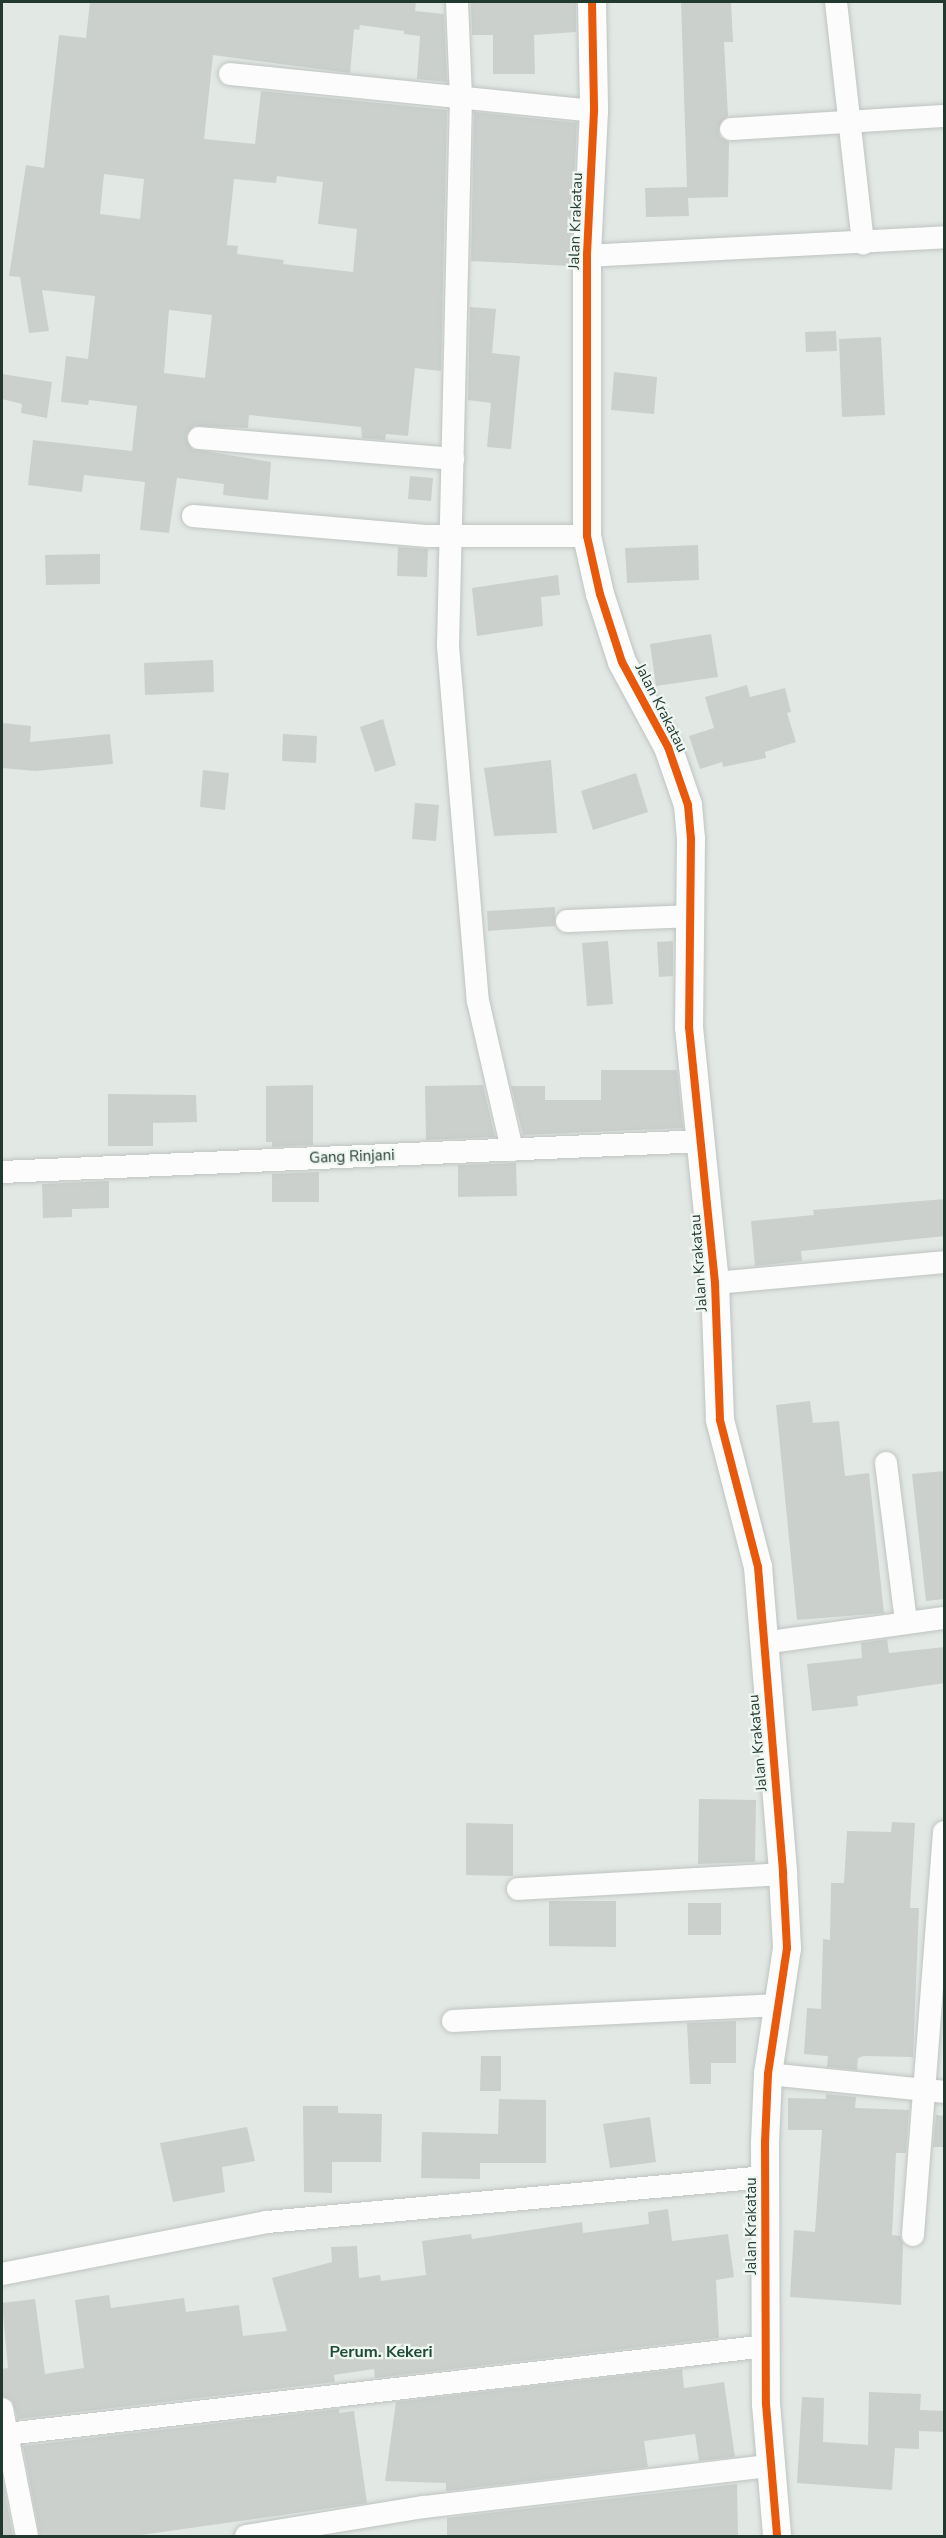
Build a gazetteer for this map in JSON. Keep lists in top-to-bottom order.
{
  "streets": {
    "street": ["Jalan Krakatau", "Gang Rinjani"]
  },
  "crossings": [
    ["Jalan Krakatau", "Gang Rinjani"]
  ],
  "districts": ["Perum. Kekeri"]
}
